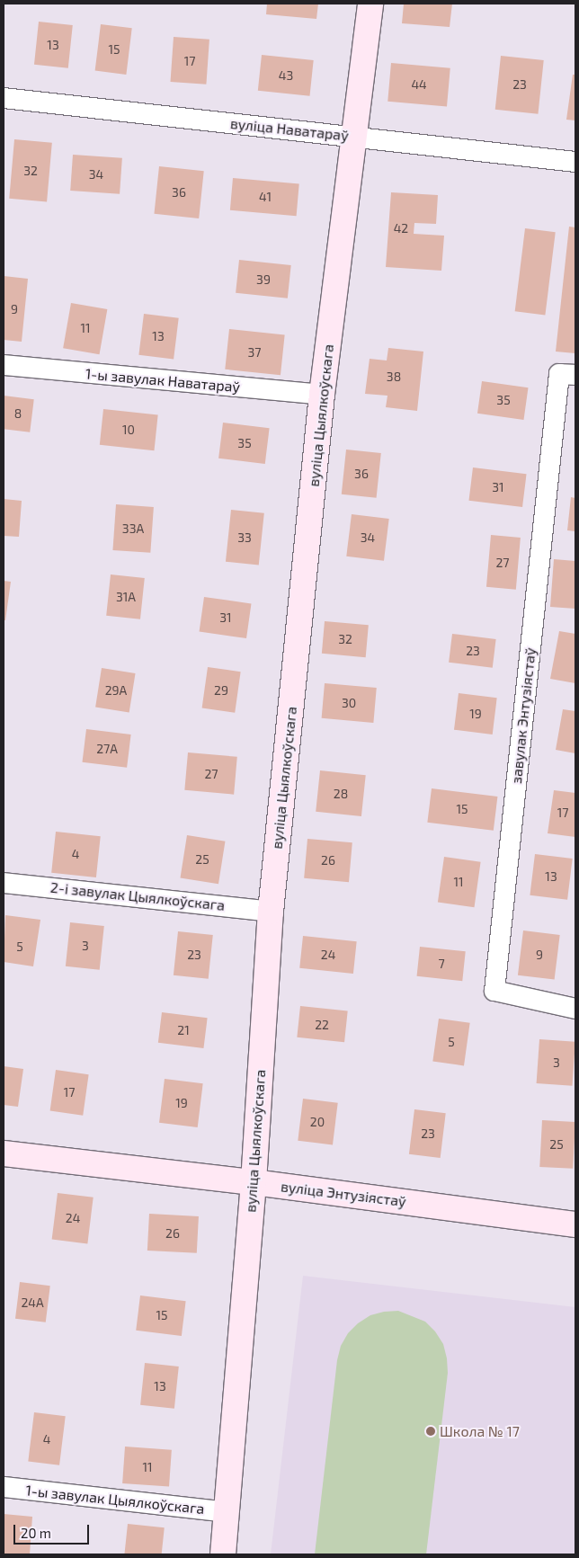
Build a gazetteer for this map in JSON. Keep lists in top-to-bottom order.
{
  "streets": {
    "street": [
      "вуліца Наватараў",
      "1-ы завулак Наватараў",
      "вуліца Цыялкоўскага",
      "завулак Энтузіястаў",
      "2-і завулак Цыялкоўскага",
      "вуліца Энтузіястаў",
      "1-ы завулак Цыялкоўскага"
    ]
  },
  "crossings": [
    ["вуліца Наватараў", "вуліца Цыялкоўскага"],
    ["1-ы завулак Наватараў", "вуліца Цыялкоўскага"],
    ["вуліца Цыялкоўскага", "2-і завулак Цыялкоўскага"],
    ["вуліца Цыялкоўскага", "вуліца Энтузіястаў"],
    ["вуліца Цыялкоўскага", "1-ы завулак Цыялкоўскага"]
  ],
  "places": ["Школа № 17"],
  "house_numbers": [
    "13",
    "15",
    "17",
    "43",
    "44",
    "23",
    "32",
    "34",
    "36",
    "41",
    "42",
    "39",
    "9",
    "11",
    "13",
    "37",
    "38",
    "35",
    "8",
    "10",
    "35",
    "36",
    "31",
    "33А",
    "33",
    "34",
    "27",
    "31А",
    "31",
    "32",
    "23",
    "29А",
    "29",
    "30",
    "19",
    "27А",
    "27",
    "28",
    "15",
    "17",
    "4",
    "25",
    "26",
    "13",
    "11",
    "3",
    "5",
    "23",
    "24",
    "9",
    "7",
    "22",
    "21",
    "5",
    "3",
    "17",
    "19",
    "20",
    "23",
    "25",
    "24",
    "26",
    "24А",
    "15",
    "13",
    "4",
    "11"
  ],
  "scale_bar": "20 m"
}
